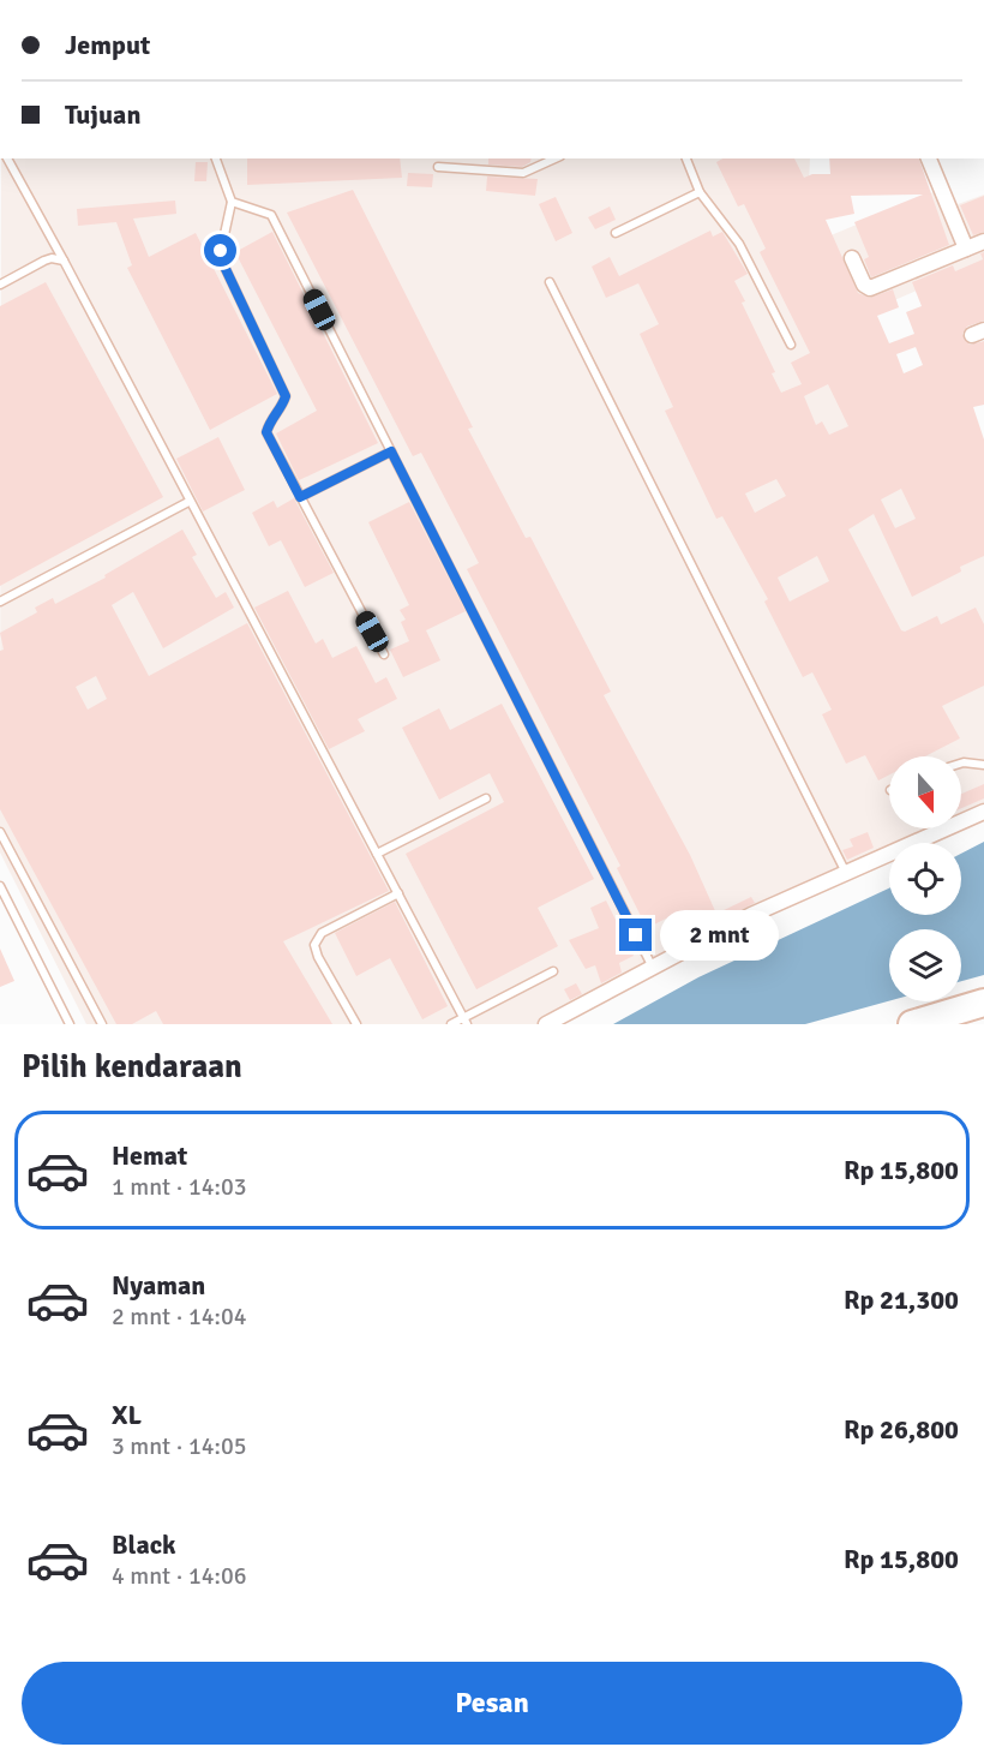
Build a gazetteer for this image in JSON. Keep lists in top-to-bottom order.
{
  "north": "bottom",
  "page": {
    "banner": ["Jemput", "Tujuan"],
    "bubble": "2 mnt",
    "heading": "Pilih kendaraan",
    "list": [
      {
        "name": "Hemat",
        "note": "1 mnt · 14:03",
        "value": "Rp 15,800"
      },
      {
        "name": "Nyaman",
        "note": "2 mnt · 14:04",
        "value": "Rp 21,300"
      },
      {
        "name": "XL",
        "note": "3 mnt · 14:05",
        "value": "Rp 26,800"
      },
      {
        "name": "Black",
        "note": "4 mnt · 14:06",
        "value": "Rp 15,800"
      }
    ],
    "buttons": "Pesan"
  }
}
